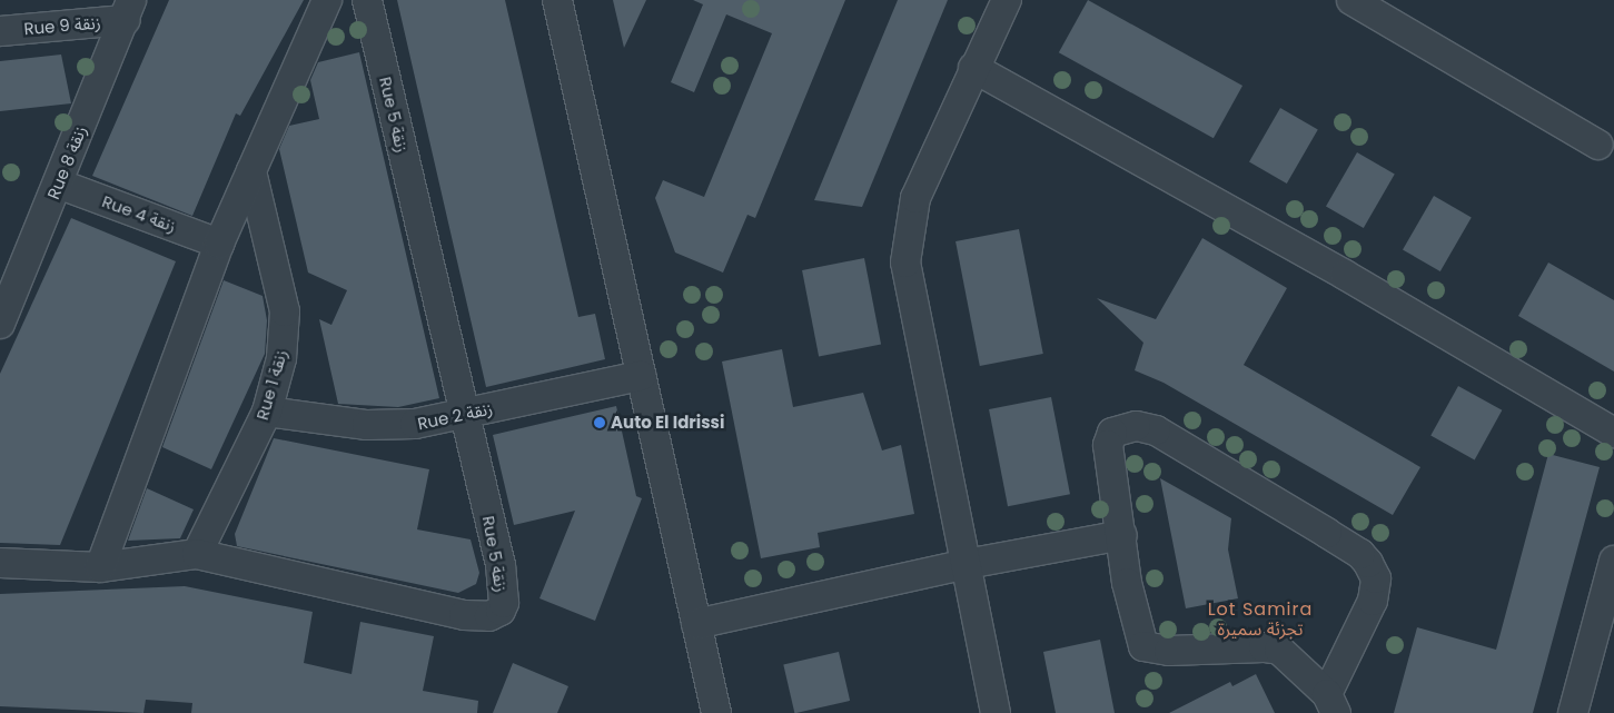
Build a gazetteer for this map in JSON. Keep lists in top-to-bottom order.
{
  "streets": {
    "street": [
      "Rue 9 زنقة",
      "Rue 5 زنقة",
      "Rue 8 زنقة",
      "Rue 4 زنقة",
      "Rue 1 زنقة",
      "Rue 2 زنقة"
    ]
  },
  "crossings": [
    ["Rue 9 زنقة", "Rue 8 زنقة"],
    ["Rue 5 زنقة", "Rue 1 زنقة"],
    ["Rue 5 زنقة", "Rue 2 زنقة"],
    ["Rue 8 زنقة", "Rue 4 زنقة"],
    ["Rue 1 زنقة", "Rue 2 زنقة"]
  ],
  "districts": ["Lot Samira تجزئة سميرة"],
  "places": ["Auto El Idrissi"]
}
